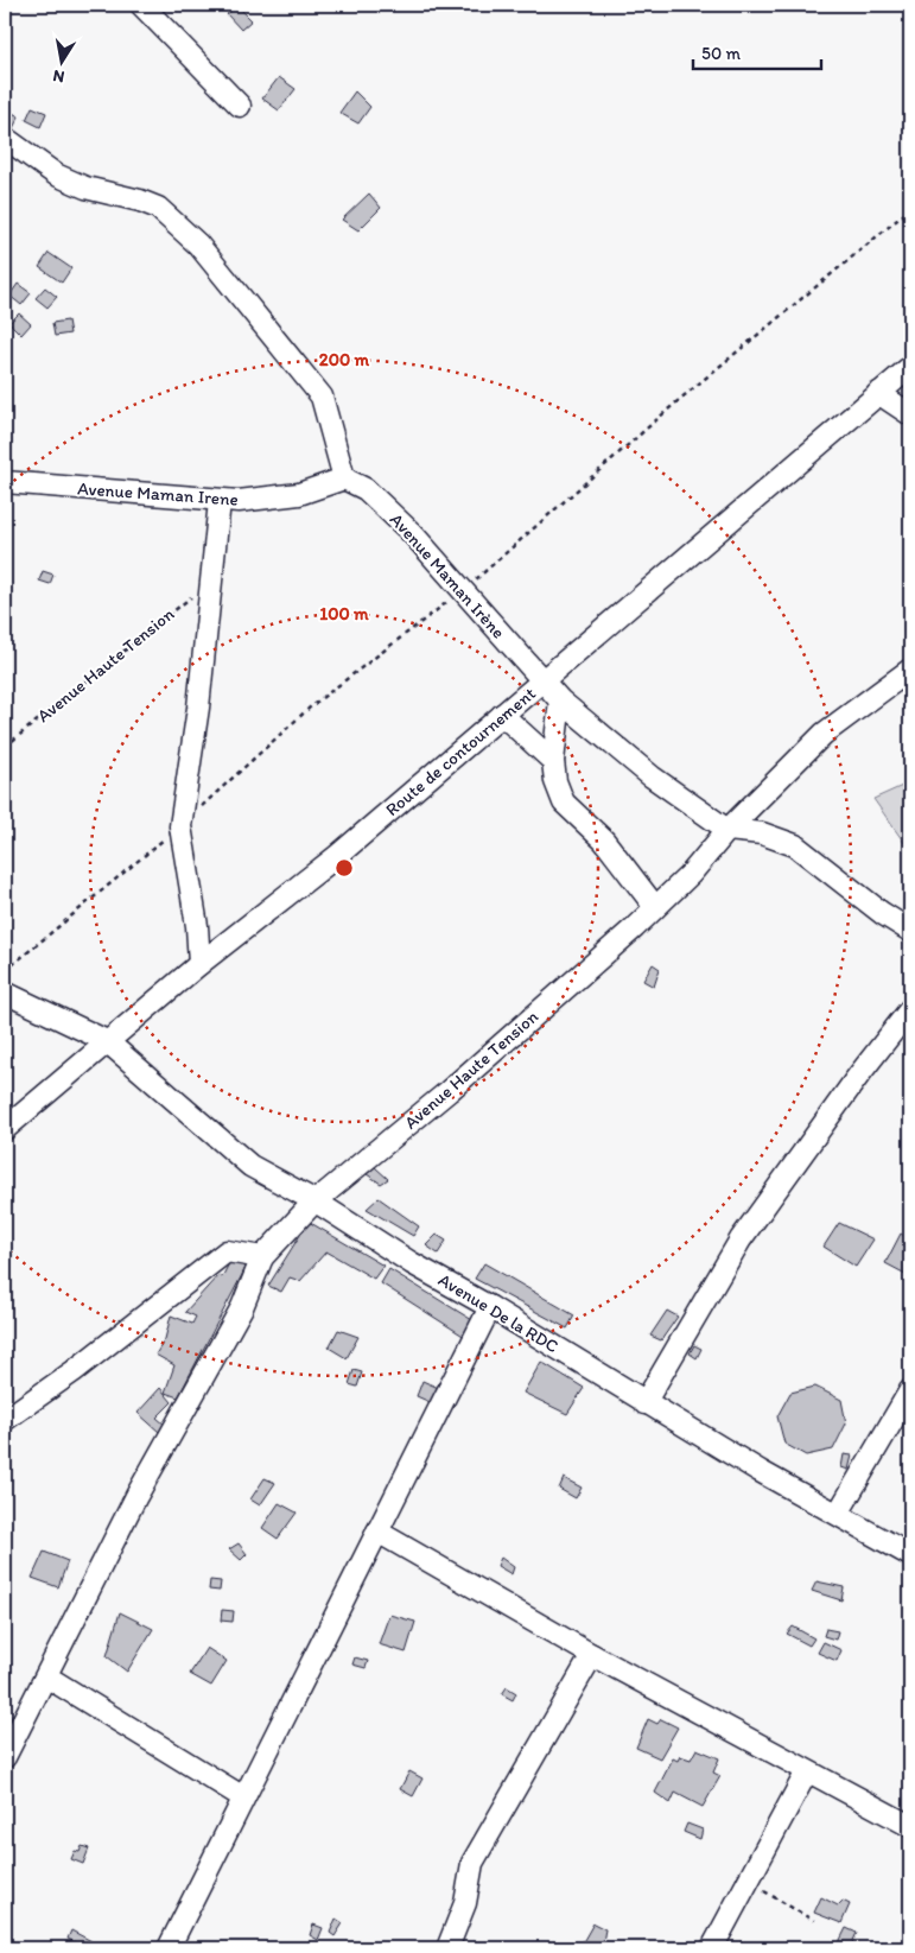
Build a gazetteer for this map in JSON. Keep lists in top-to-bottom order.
{
  "streets": {
    "street": [
      "Avenue Maman Irene",
      "Avenue Maman Irène",
      "Avenue Haute Tension",
      "Route de contournement",
      "Avenue De la RDC"
    ]
  },
  "crossings": [
    ["Avenue Maman Irene", "Avenue Maman Irène"],
    ["Avenue Maman Irène", "Avenue Haute Tension"],
    ["Avenue Maman Irène", "Route de contournement"],
    ["Avenue Haute Tension", "Avenue De la RDC"],
    ["Route de contournement", "Avenue De la RDC"]
  ],
  "scale_bar": "50 m",
  "north": "bottom",
  "rings": ["200 m", "100 m"]
}
